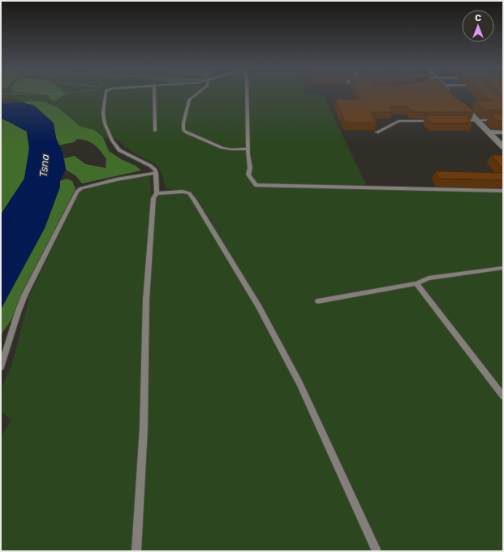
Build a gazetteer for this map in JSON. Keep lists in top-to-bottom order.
{
  "water": ["Tsna"],
  "north": "top"
}
